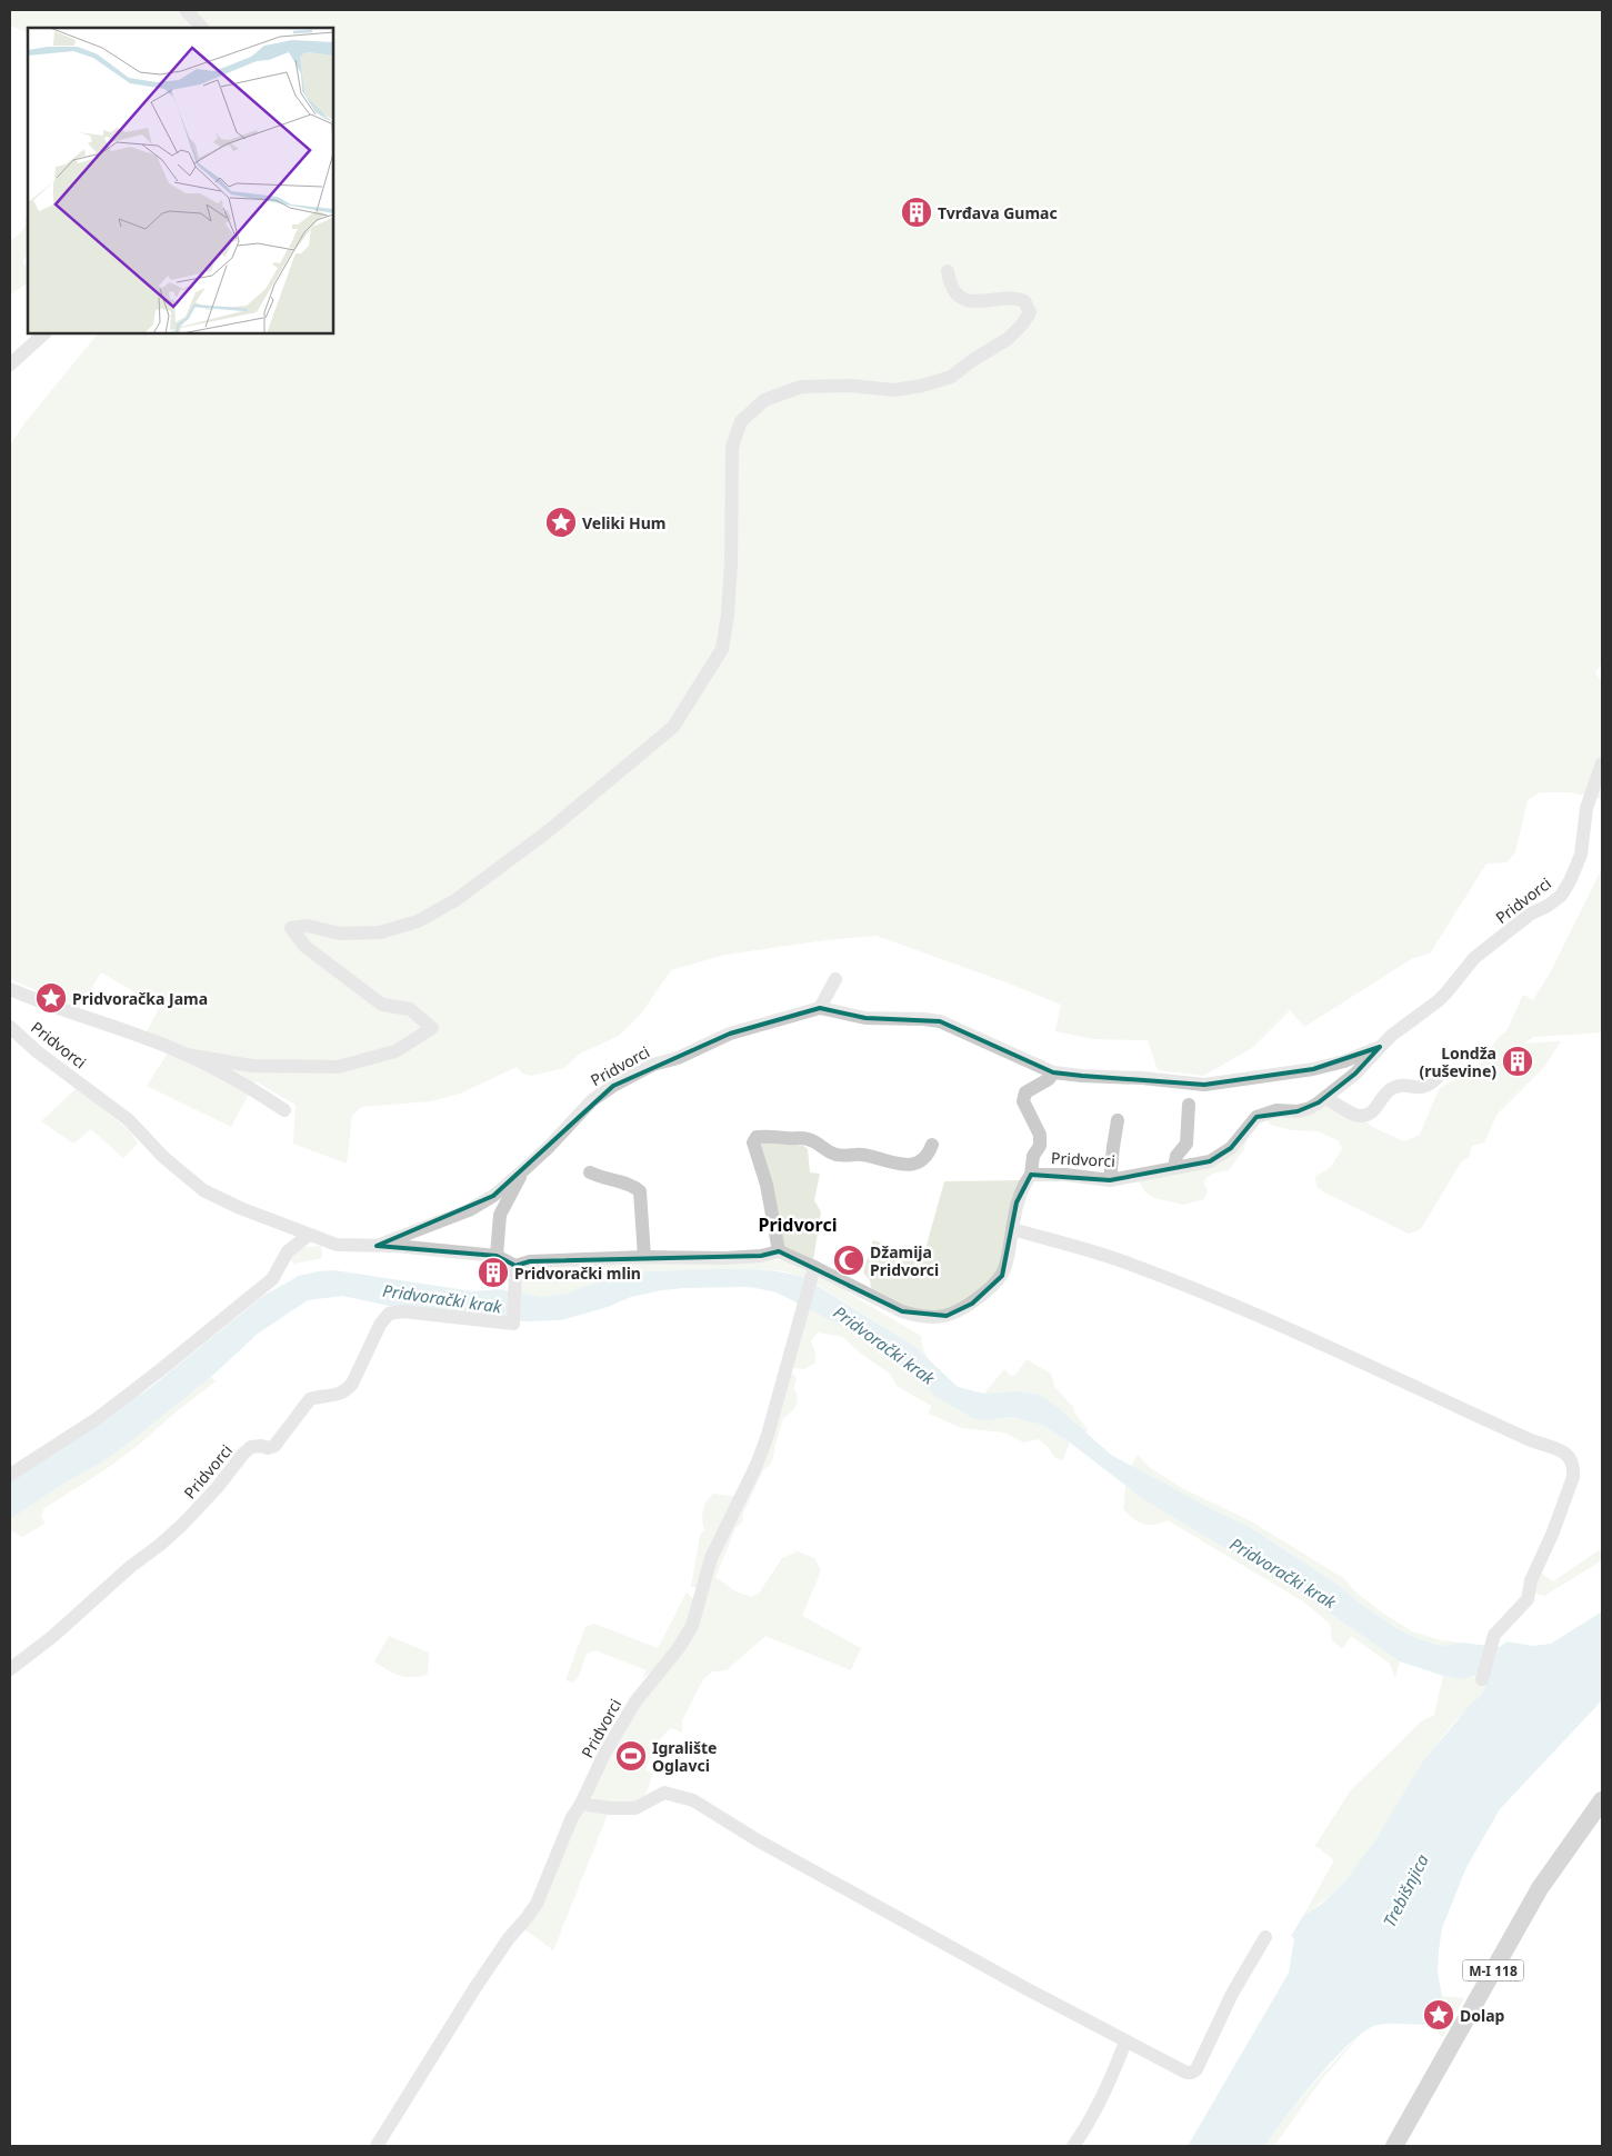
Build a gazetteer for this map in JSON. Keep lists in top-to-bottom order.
{
  "streets": {
    "main road": ["M-I 118"],
    "street": ["Pridvorci"]
  },
  "districts": ["Pridvorci"],
  "water": ["Pridvorački krak", "Trebišnjica"],
  "places": {
    "building": ["Tvrđava Gumac", "Londža (ruševine)", "Pridvorački mlin"],
    "place": ["Veliki Hum", "Pridvoračka Jama", "Dolap"],
    "mosque": ["Džamija Pridvorci"],
    "sports": ["Igralište Oglavci"]
  }
}
